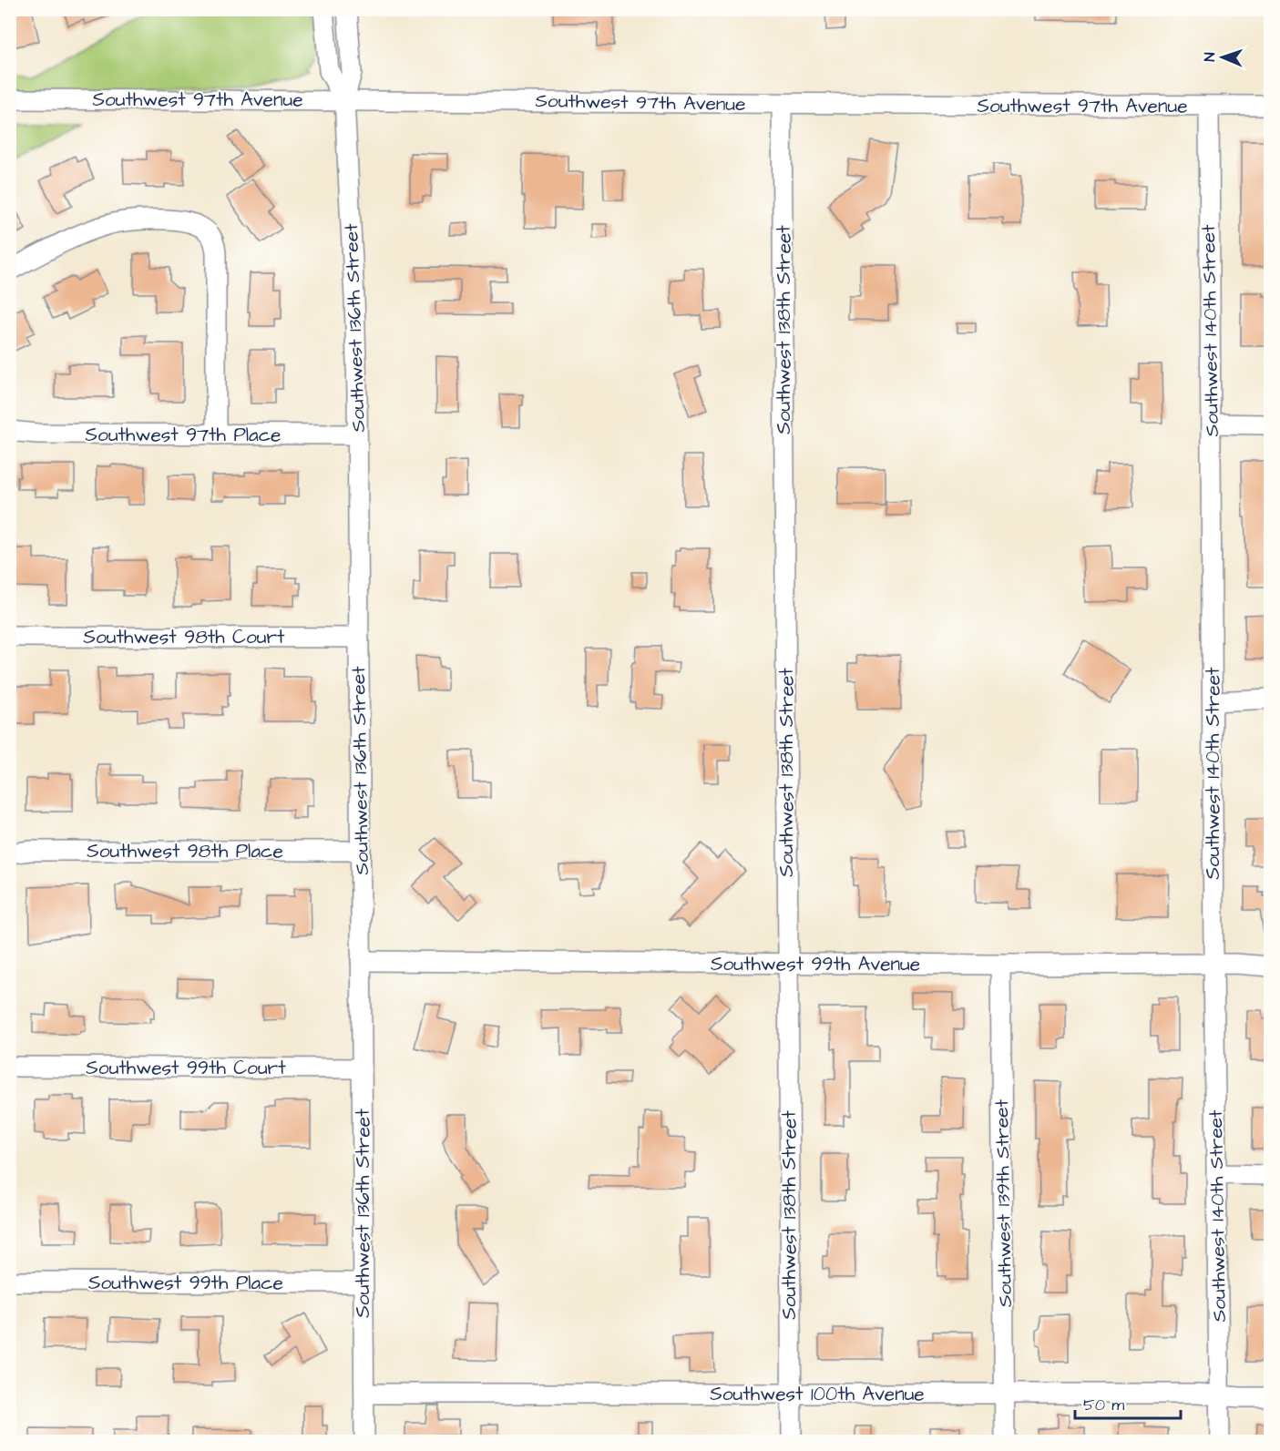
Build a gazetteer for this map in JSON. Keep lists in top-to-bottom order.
{
  "streets": {
    "street": [
      "Southwest 97th Avenue",
      "Southwest 136th Street",
      "Southwest 138th Street",
      "Southwest 140th Street",
      "Southwest 97th Place",
      "Southwest 98th Court",
      "Southwest 98th Place",
      "Southwest 99th Avenue",
      "Southwest 99th Court",
      "Southwest 139th Street",
      "Southwest 99th Place",
      "Southwest 100th Avenue"
    ]
  },
  "crossings": [
    ["Southwest 97th Avenue", "Southwest 136th Street"],
    ["Southwest 97th Avenue", "Southwest 138th Street"],
    ["Southwest 97th Avenue", "Southwest 140th Street"],
    ["Southwest 136th Street", "Southwest 97th Place"],
    ["Southwest 136th Street", "Southwest 98th Court"],
    ["Southwest 136th Street", "Southwest 98th Place"],
    ["Southwest 136th Street", "Southwest 99th Avenue"],
    ["Southwest 136th Street", "Southwest 99th Court"],
    ["Southwest 136th Street", "Southwest 99th Place"],
    ["Southwest 136th Street", "Southwest 100th Avenue"],
    ["Southwest 138th Street", "Southwest 99th Avenue"],
    ["Southwest 138th Street", "Southwest 100th Avenue"],
    ["Southwest 140th Street", "Southwest 99th Avenue"],
    ["Southwest 140th Street", "Southwest 100th Avenue"],
    ["Southwest 99th Avenue", "Southwest 139th Street"],
    ["Southwest 139th Street", "Southwest 100th Avenue"]
  ],
  "scale_bar": "50 m",
  "north": "left"
}
